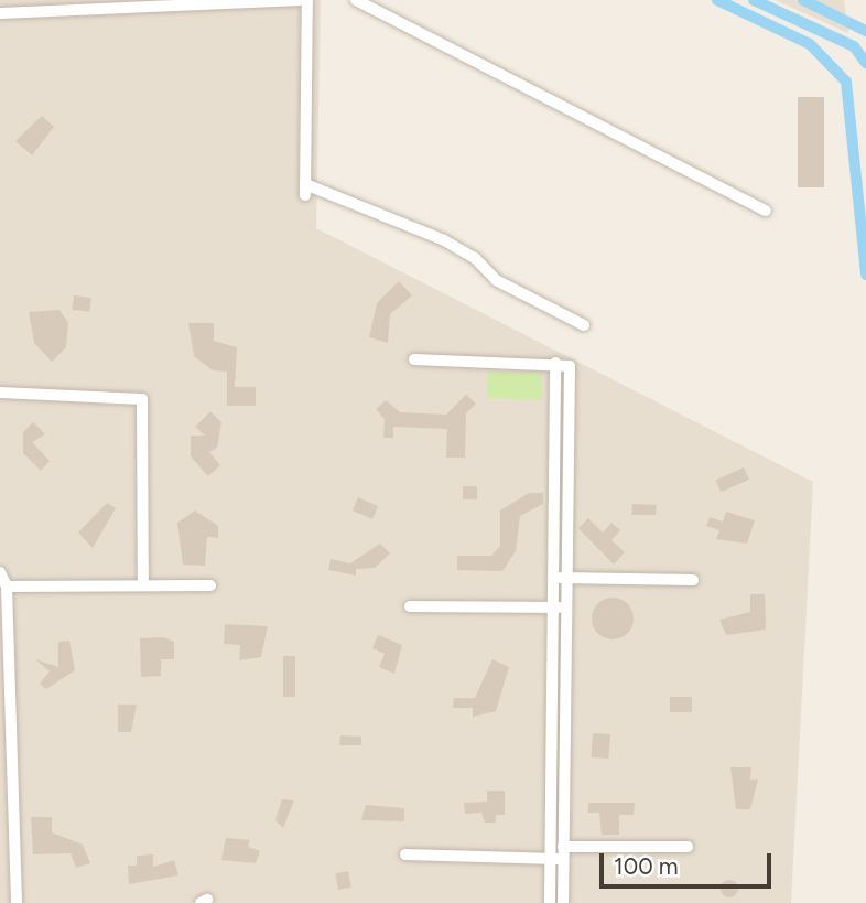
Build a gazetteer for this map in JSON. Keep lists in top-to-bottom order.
{
  "scale_bar": "100 m"
}
